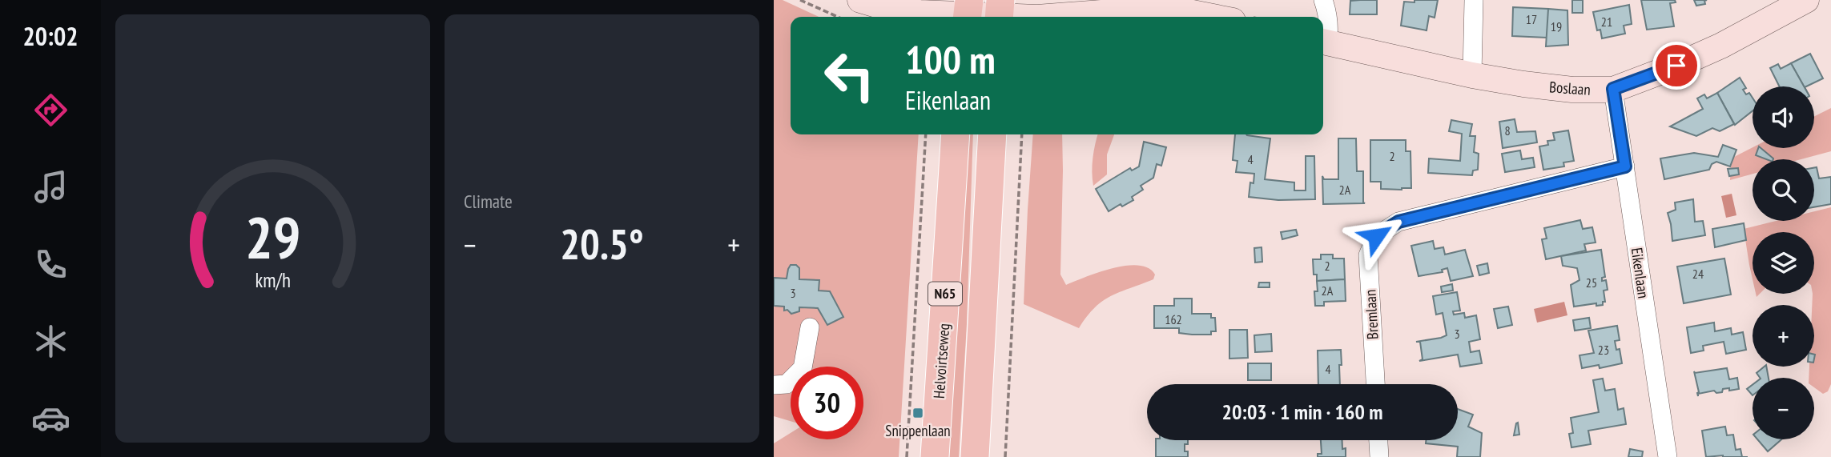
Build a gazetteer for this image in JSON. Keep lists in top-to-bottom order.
{
  "streets": {
    "main road": ["Boslaan", "N65", "Helvoirtseweg"],
    "street": ["Eikenlaan", "Bremlaan"]
  },
  "crossings": [
    ["Boslaan", "Eikenlaan"],
    ["Eikenlaan", "Bremlaan"]
  ],
  "places": {
    "transit": ["Snippenlaan"]
  },
  "house_numbers": [
    "17",
    "21",
    "19",
    "8",
    "2",
    "4",
    "2A",
    "2",
    "24",
    "25",
    "2A",
    "3",
    "162",
    "3",
    "23",
    "4"
  ],
  "page": {
    "tabs": "20:02",
    "tile": "Climate",
    "turn": ["100 m", "Eikenlaan"],
    "map_buttons": ["+", "−"],
    "heat": ["−", "20.5°", "+"],
    "limit": "30",
    "trip": "20:03 · 1 min · 160 m",
    "gauge": ["29", "km/h"]
  }
}
